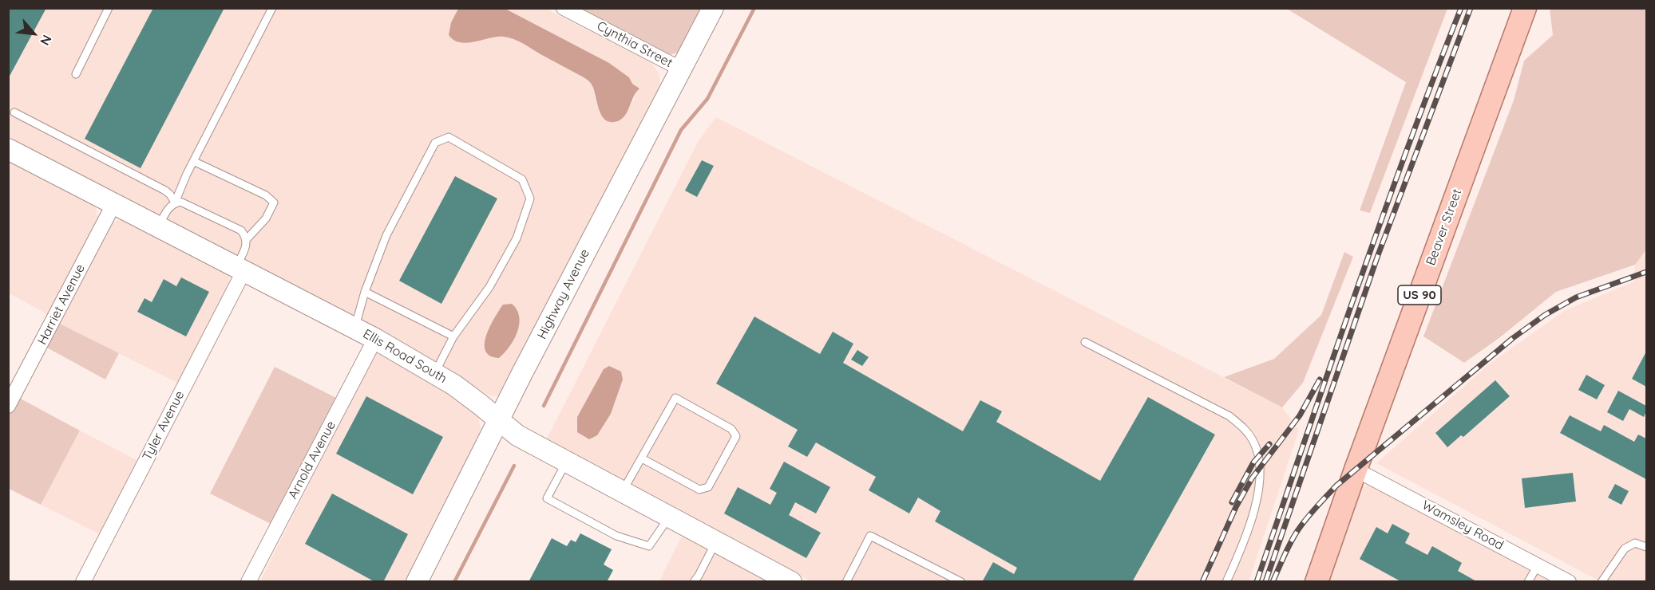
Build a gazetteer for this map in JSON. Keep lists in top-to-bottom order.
{
  "streets": {
    "main road": ["Beaver Street", "US 90"],
    "street": [
      "Cynthia Street",
      "Highway Avenue",
      "Harriet Avenue",
      "Ellis Road South",
      "Tyler Avenue",
      "Arnold Avenue",
      "Wamsley Road"
    ]
  },
  "crossings": [
    ["Cynthia Street", "Highway Avenue"],
    ["Beaver Street", "Wamsley Road"],
    ["Highway Avenue", "Ellis Road South"],
    ["Harriet Avenue", "Ellis Road South"],
    ["Ellis Road South", "Tyler Avenue"],
    ["Ellis Road South", "Arnold Avenue"]
  ],
  "north": "bottom right"
}
